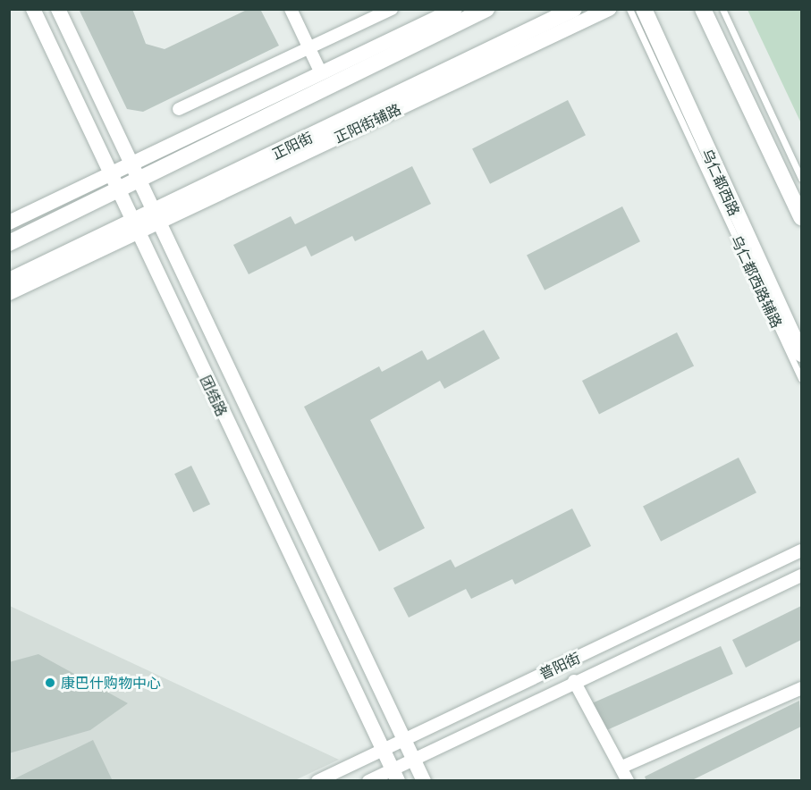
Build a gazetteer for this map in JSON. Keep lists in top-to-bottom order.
{
  "streets": {
    "main road": ["正阳街", "乌仁都西路"],
    "street": ["正阳街辅路", "团结路", "普阳街"],
    "lane": ["乌仁都西路辅路"]
  },
  "crossings": [
    ["正阳街辅路", "正阳街"],
    ["正阳街", "团结路"],
    ["团结路", "普阳街"]
  ],
  "places": ["康巴什购物中心"]
}
